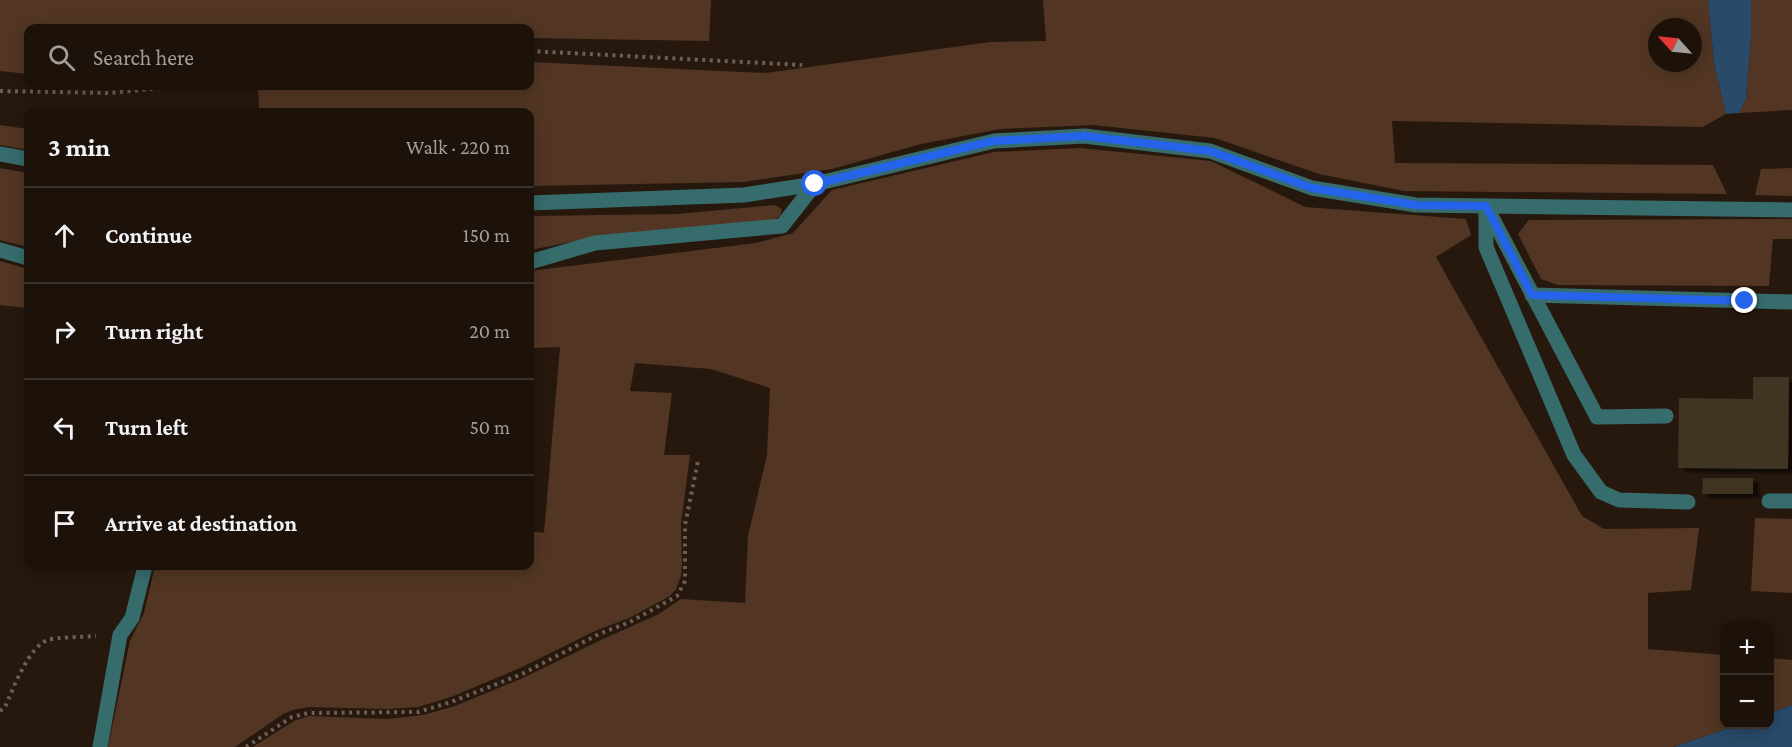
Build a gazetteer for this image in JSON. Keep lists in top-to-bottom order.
{
  "north": "top left",
  "page": {
    "search": "Search here",
    "heading": ["3 min", "Walk · 220 m"],
    "list": [
      ["Continue", "150 m"],
      ["Turn right", "20 m"],
      ["Turn left", "50 m"],
      "Arrive at destination"
    ],
    "map_buttons": ["+", "−"]
  }
}
